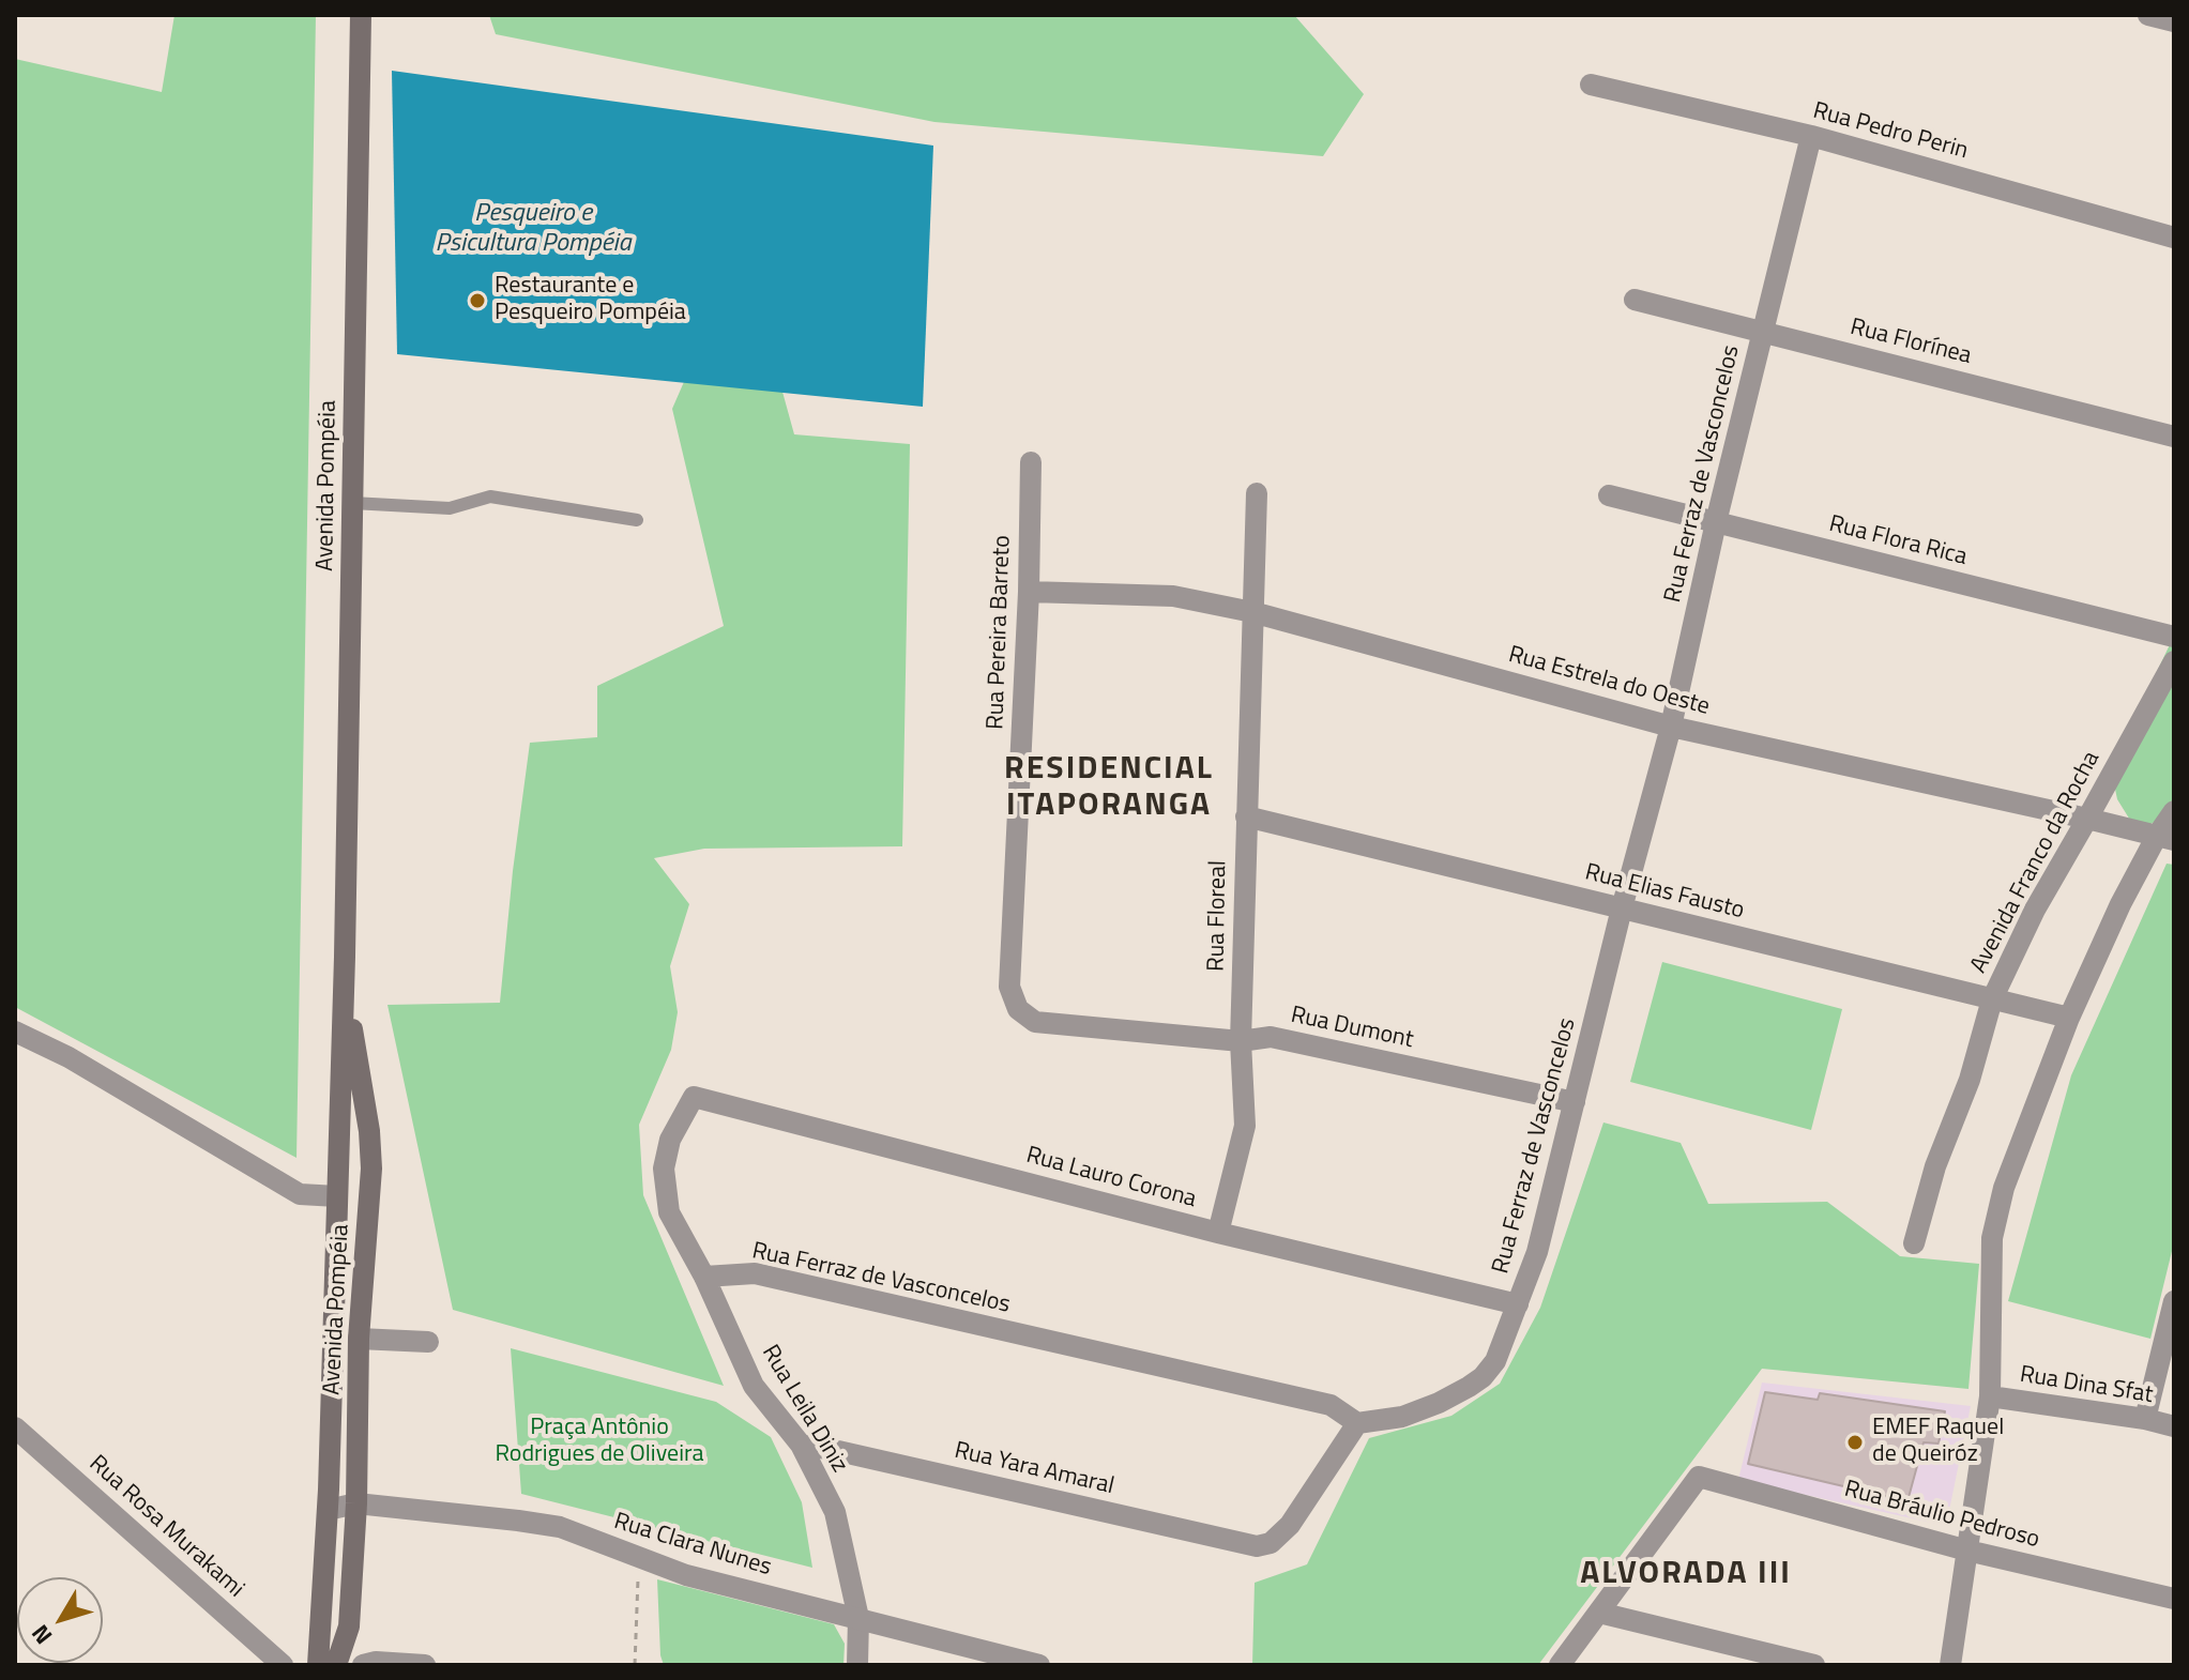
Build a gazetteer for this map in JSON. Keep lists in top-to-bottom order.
{
  "streets": {
    "main road": ["Avenida Pompéia"],
    "street": [
      "Rua Pedro Perin",
      "Rua Florínea",
      "Rua Ferraz de Vasconcelos",
      "Rua Flora Rica",
      "Rua Pereira Barreto",
      "Rua Estrela do Oeste",
      "Avenida Franco da Rocha",
      "Rua Elias Fausto",
      "Rua Floreal",
      "Rua Dumont",
      "Rua Lauro Corona",
      "Rua Dina Sfat",
      "Rua Leila Diniz",
      "Rua Yara Amaral",
      "Rua Bráulio Pedroso",
      "Rua Rosa Murakami",
      "Rua Clara Nunes"
    ]
  },
  "crossings": [
    ["Rua Pedro Perin", "Rua Ferraz de Vasconcelos"],
    ["Rua Florínea", "Rua Ferraz de Vasconcelos"],
    ["Rua Ferraz de Vasconcelos", "Rua Flora Rica"],
    ["Rua Ferraz de Vasconcelos", "Rua Estrela do Oeste"],
    ["Rua Ferraz de Vasconcelos", "Rua Elias Fausto"],
    ["Rua Ferraz de Vasconcelos", "Rua Dumont"],
    ["Rua Ferraz de Vasconcelos", "Rua Lauro Corona"],
    ["Rua Ferraz de Vasconcelos", "Rua Leila Diniz"],
    ["Rua Ferraz de Vasconcelos", "Rua Yara Amaral"],
    ["Avenida Pompéia", "Rua Clara Nunes"],
    ["Rua Pereira Barreto", "Rua Estrela do Oeste"],
    ["Rua Pereira Barreto", "Rua Dumont"],
    ["Rua Estrela do Oeste", "Avenida Franco da Rocha"],
    ["Rua Estrela do Oeste", "Rua Floreal"],
    ["Avenida Franco da Rocha", "Rua Elias Fausto"],
    ["Rua Elias Fausto", "Rua Floreal"],
    ["Rua Floreal", "Rua Dumont"],
    ["Rua Floreal", "Rua Lauro Corona"],
    ["Rua Lauro Corona", "Rua Leila Diniz"],
    ["Rua Leila Diniz", "Rua Yara Amaral"],
    ["Rua Leila Diniz", "Rua Clara Nunes"]
  ],
  "districts": ["RESIDENCIAL ITAPORANGA", "ALVORADA III"],
  "water": ["Pesqueiro e Psicultura Pompéia"],
  "parks": ["Praça Antônio Rodrigues de Oliveira"],
  "places": ["Restaurante e Pesqueiro Pompéia", "EMEF Raquel de Queiróz"],
  "north": "bottom left"
}
